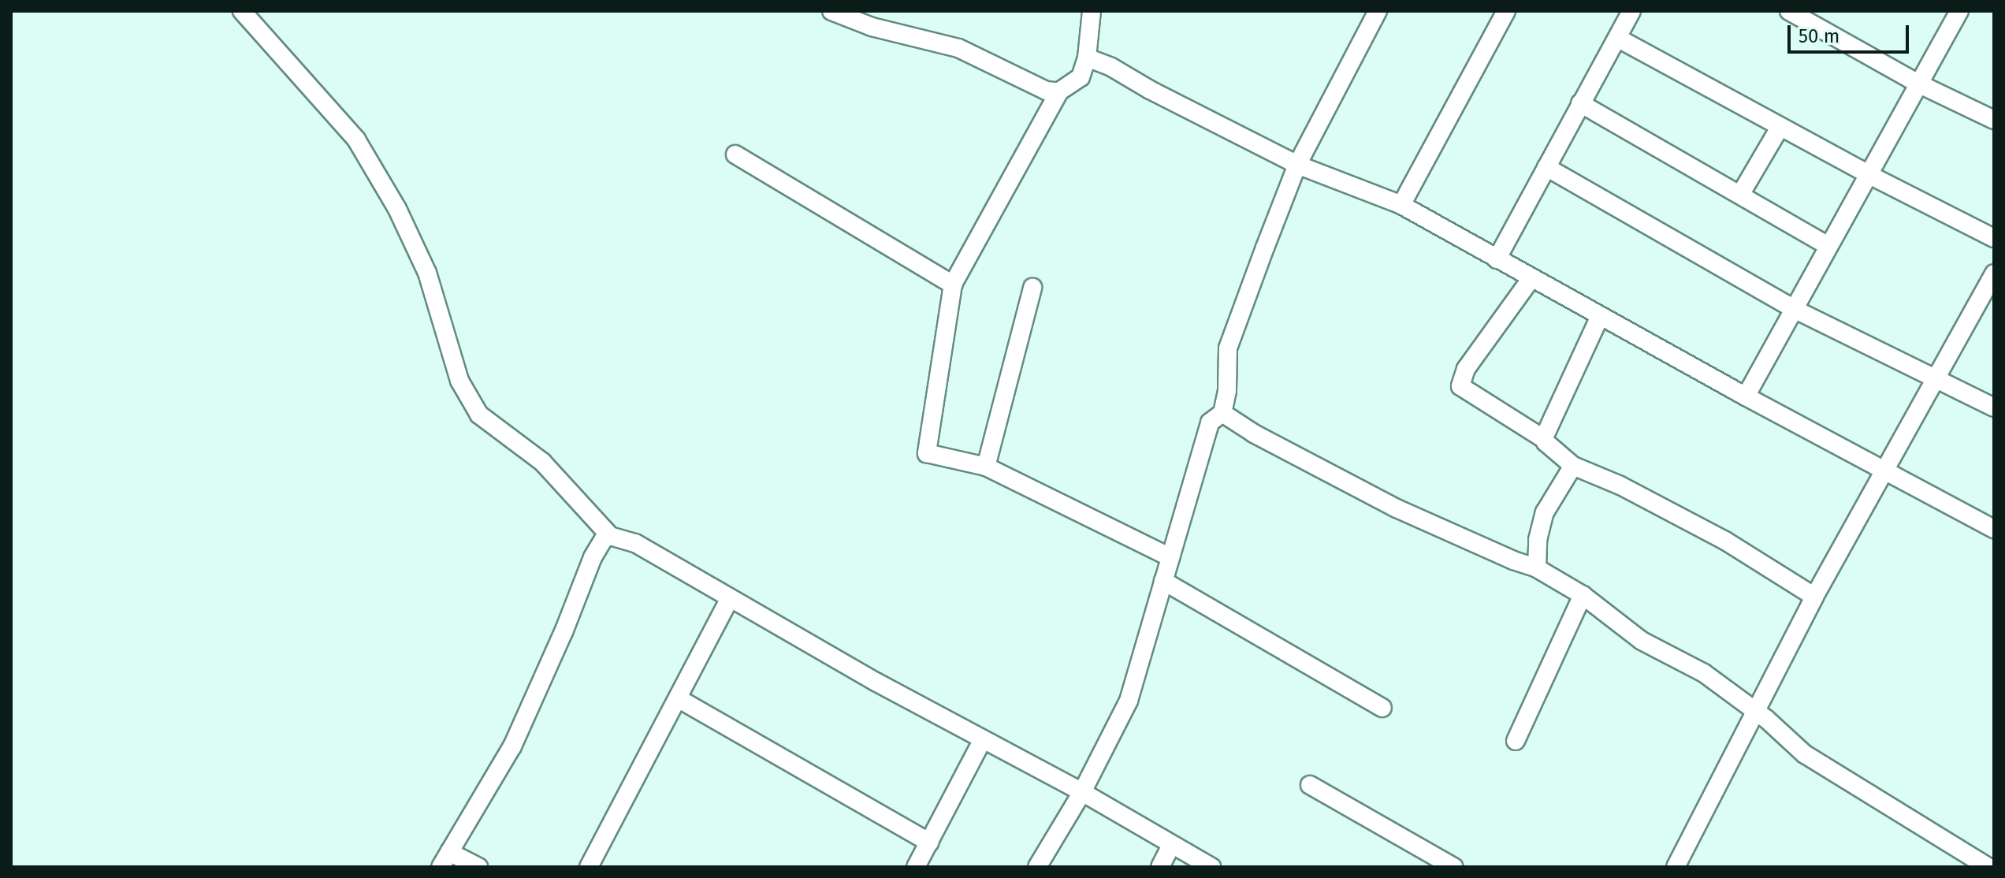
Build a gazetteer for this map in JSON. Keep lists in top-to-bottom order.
{
  "scale_bar": "50 m"
}
